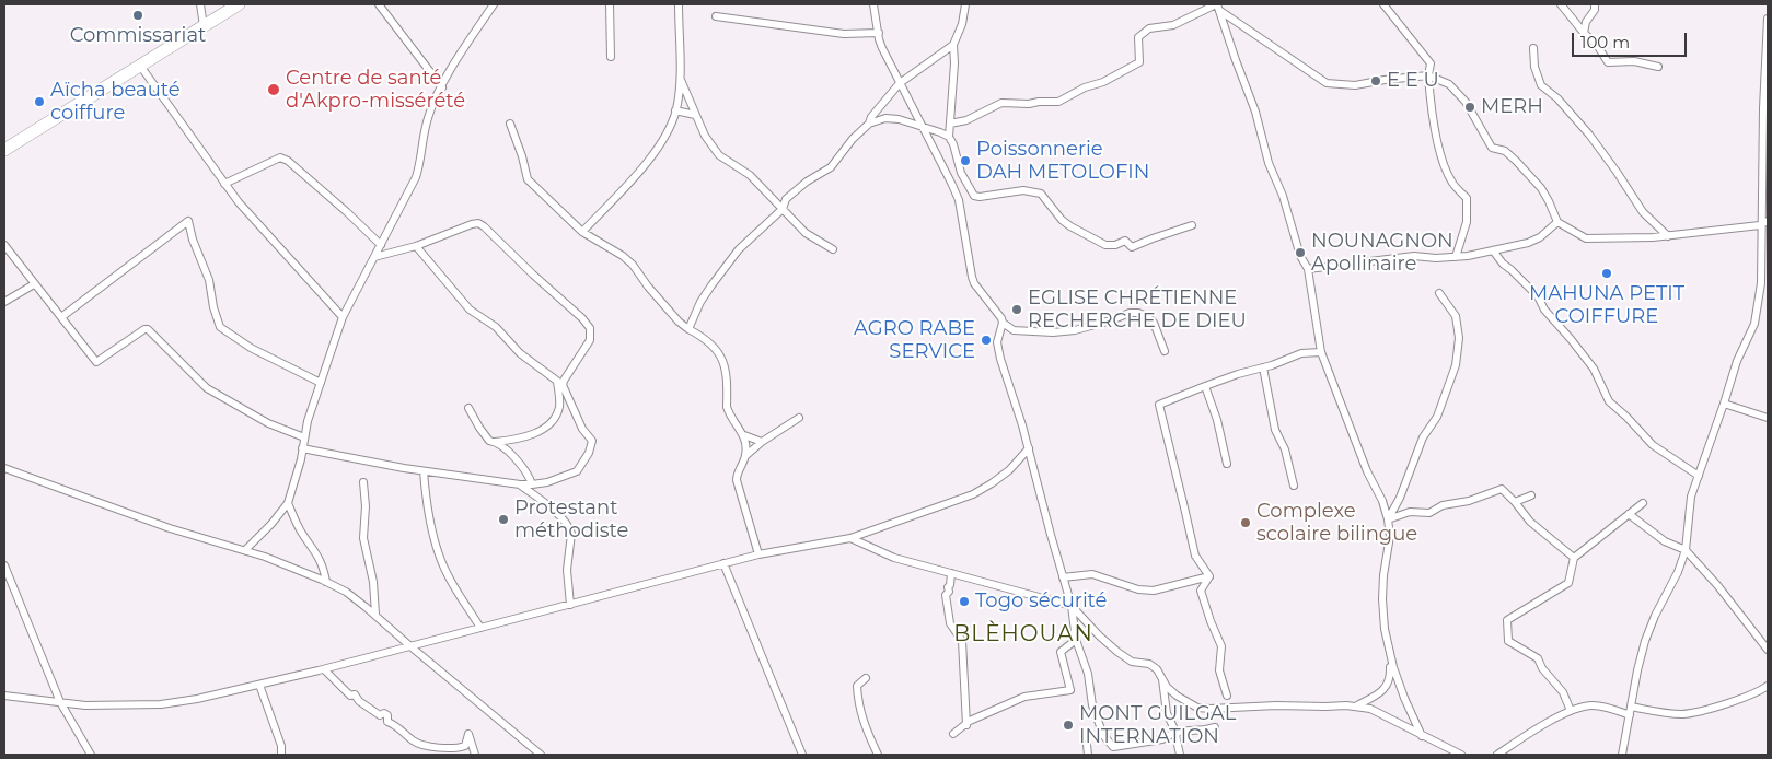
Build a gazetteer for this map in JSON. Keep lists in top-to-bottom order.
{
  "districts": ["BLÈHOUAN"],
  "places": [
    "Commissariat",
    "E E U",
    "Centre de santé d'Akpro-missérété",
    "Aïcha beauté coiffure",
    "MERH",
    "Poissonnerie DAH METOLOFIN",
    "NOUNAGNON Apollinaire",
    "MAHUNA PETIT COIFFURE",
    "EGLISE CHRÉTIENNE RECHERCHE DE DIEU",
    "AGRO RABE SERVICE",
    "Protestant méthodiste",
    "Complexe scolaire bilingue",
    "Togo sécurité",
    "MONT GUILGAL INTERNATION"
  ],
  "scale_bar": "100 m"
}
